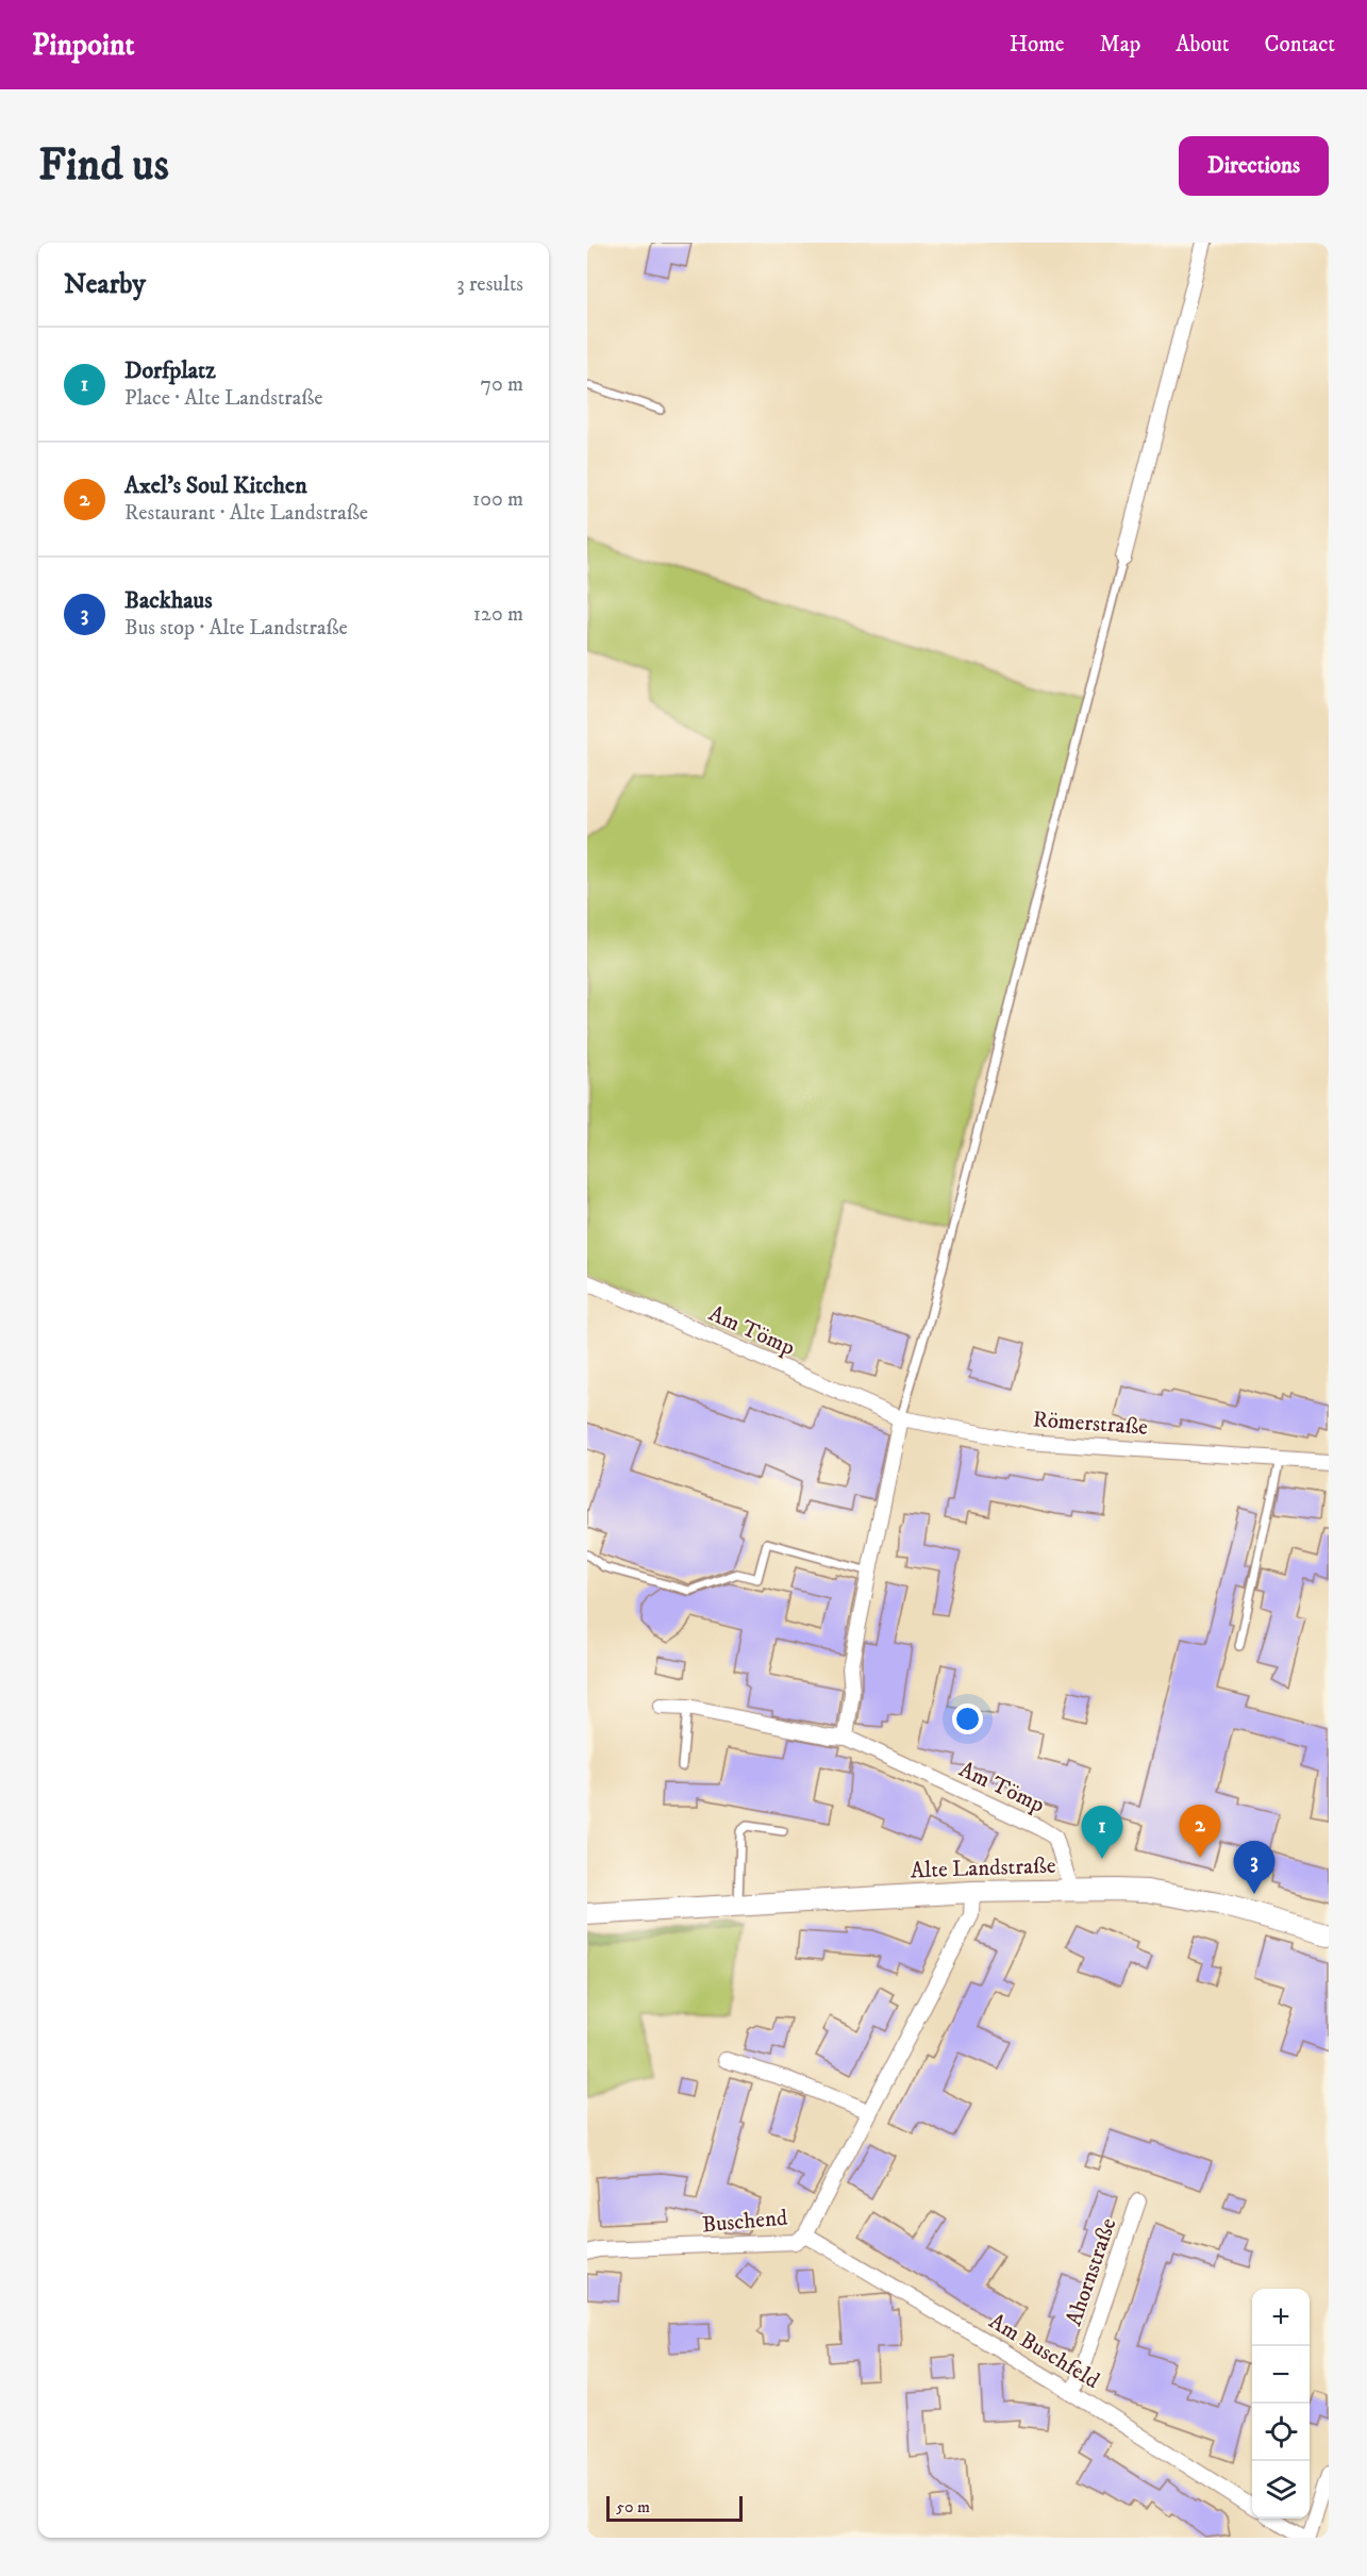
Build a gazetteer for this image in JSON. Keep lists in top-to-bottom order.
{
  "streets": {
    "main road": ["Alte Landstraße"],
    "street": [
      "Am Tömp",
      "Römerstraße",
      "Buschend",
      "Ahornstraße",
      "Am Buschfeld"
    ]
  },
  "crossings": [
    ["Am Tömp", "Römerstraße"],
    ["Am Tömp", "Alte Landstraße"],
    ["Alte Landstraße", "Buschend"],
    ["Buschend", "Am Buschfeld"],
    ["Ahornstraße", "Am Buschfeld"]
  ],
  "scale_bar": "50 m",
  "page": {
    "header": "Pinpoint",
    "nav": [
      "Home",
      "Map",
      "About",
      "Contact"
    ],
    "buttons": "Directions",
    "title": "Find us",
    "heading": ["Nearby", "3 results"],
    "list": [
      {
        "mark": "1",
        "name": "Dorfplatz",
        "note": "Place · Alte Landstraße",
        "value": "70 m"
      },
      {
        "mark": "2",
        "name": "Axel's Soul Kitchen",
        "note": "Restaurant · Alte Landstraße",
        "value": "100 m"
      },
      {
        "mark": "3",
        "name": "Backhaus",
        "note": "Bus stop · Alte Landstraße",
        "value": "120 m"
      }
    ],
    "pins": ["2", "1", "3"],
    "map_buttons": ["+", "−"],
    "scale": "50 m"
  }
}
